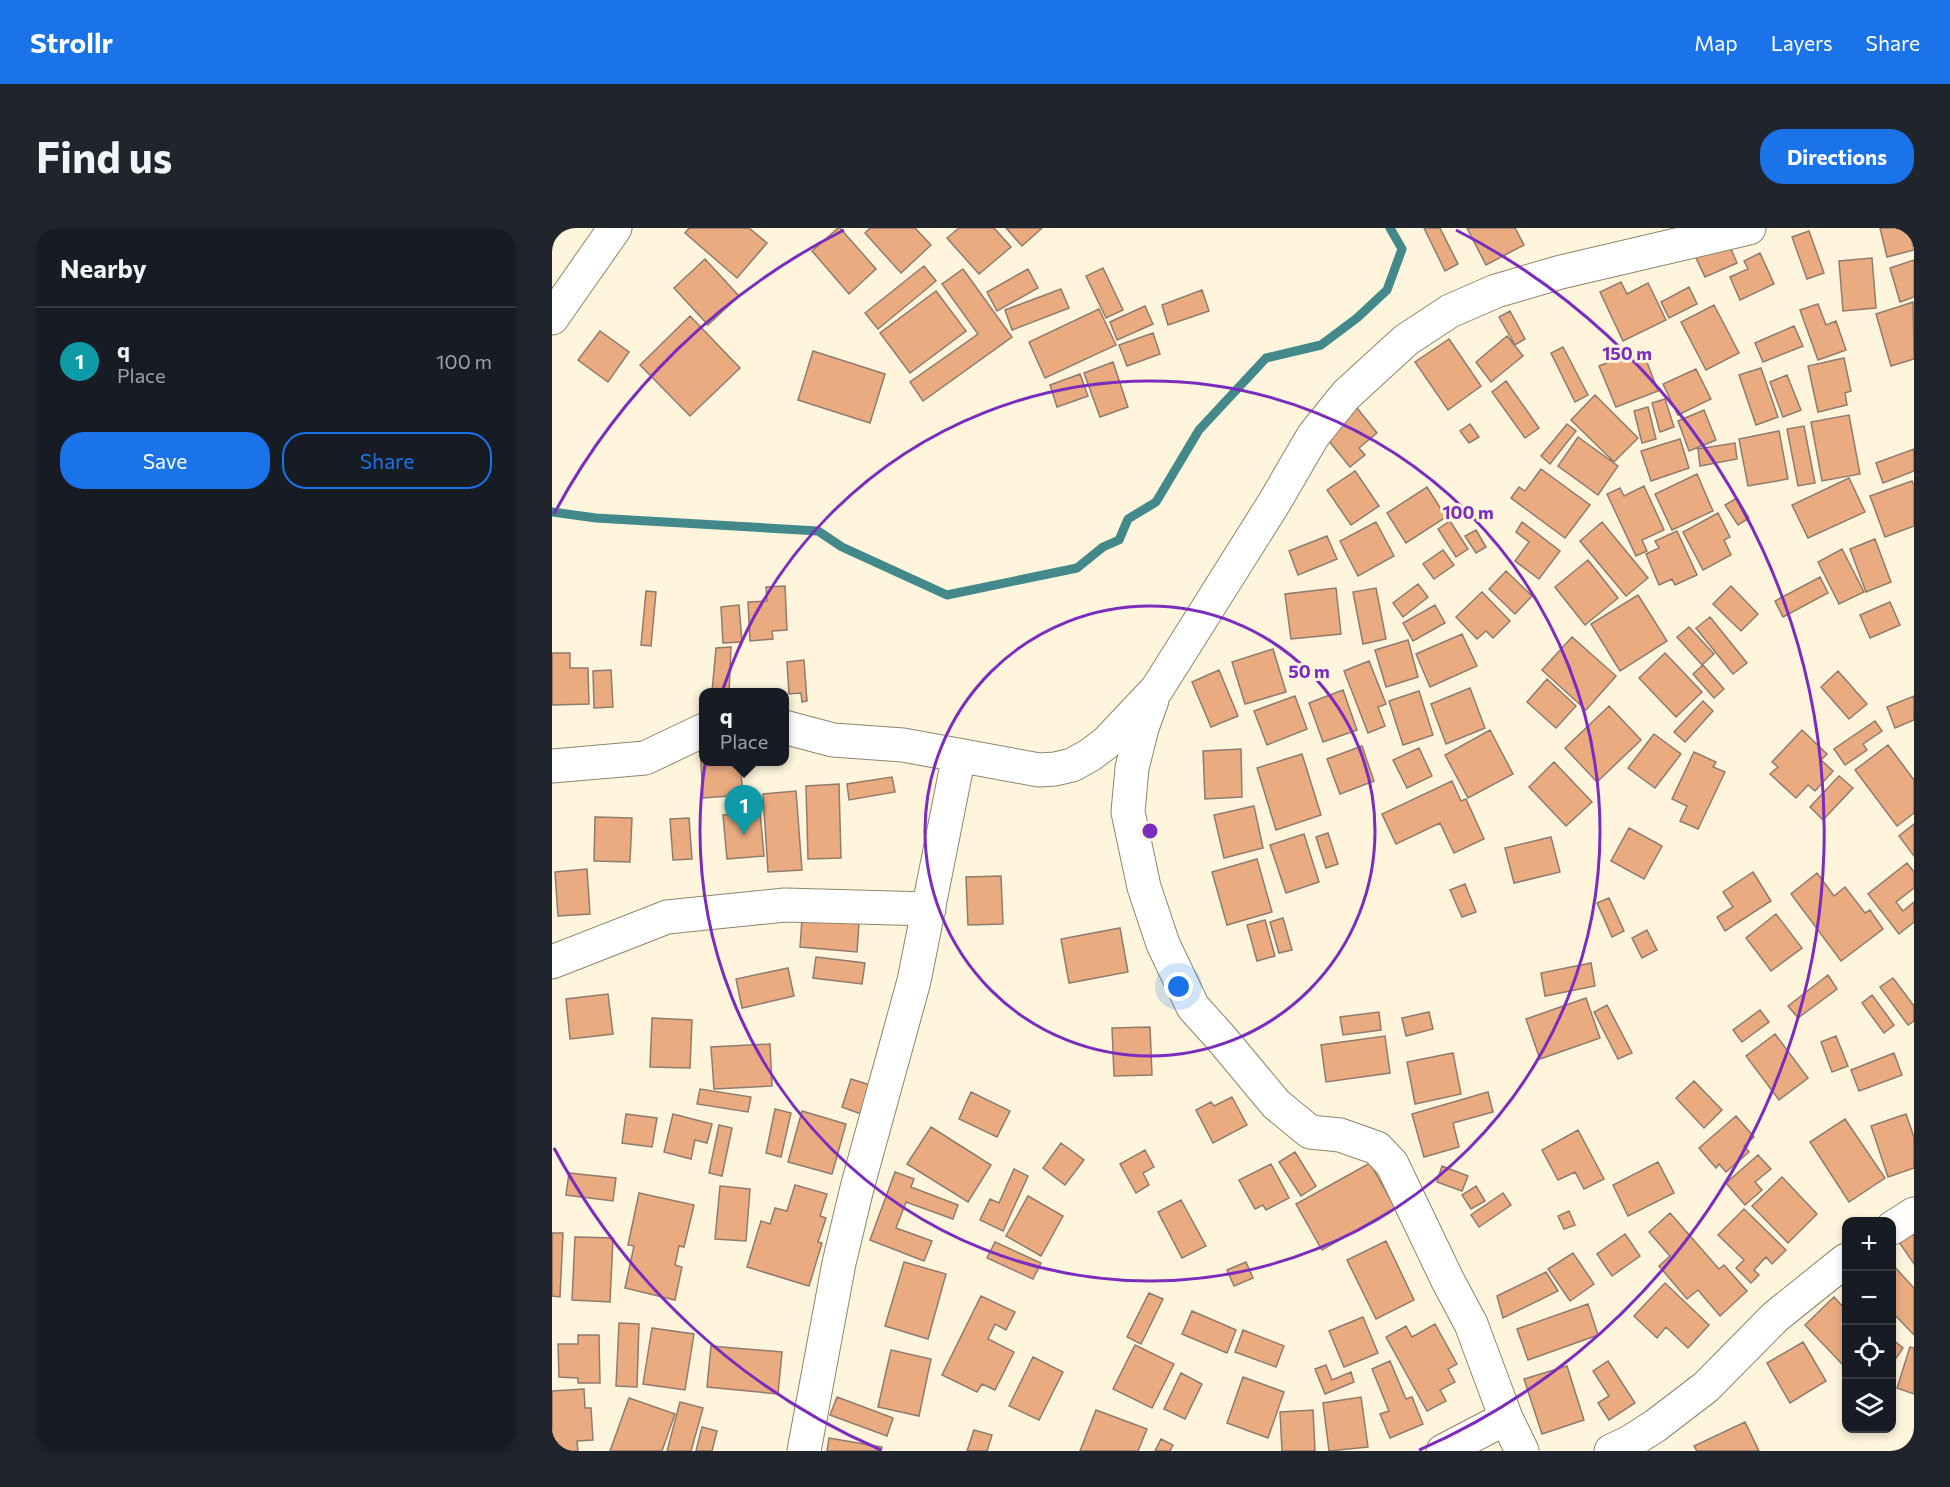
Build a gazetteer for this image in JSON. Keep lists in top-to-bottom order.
{
  "page": {
    "header": "Strollr",
    "nav": ["Map", "Layers", "Share"],
    "buttons": [
      "Directions",
      ["Save", "Share"]
    ],
    "title": "Find us",
    "heading": "Nearby",
    "list": [
      {
        "mark": "1",
        "name": "q",
        "note": "Place",
        "value": "100 m"
      }
    ],
    "popup": ["q", "Place"],
    "pins": "1",
    "map_buttons": ["+", "−"]
  },
  "rings": ["150 m", "100 m", "50 m"]
}
